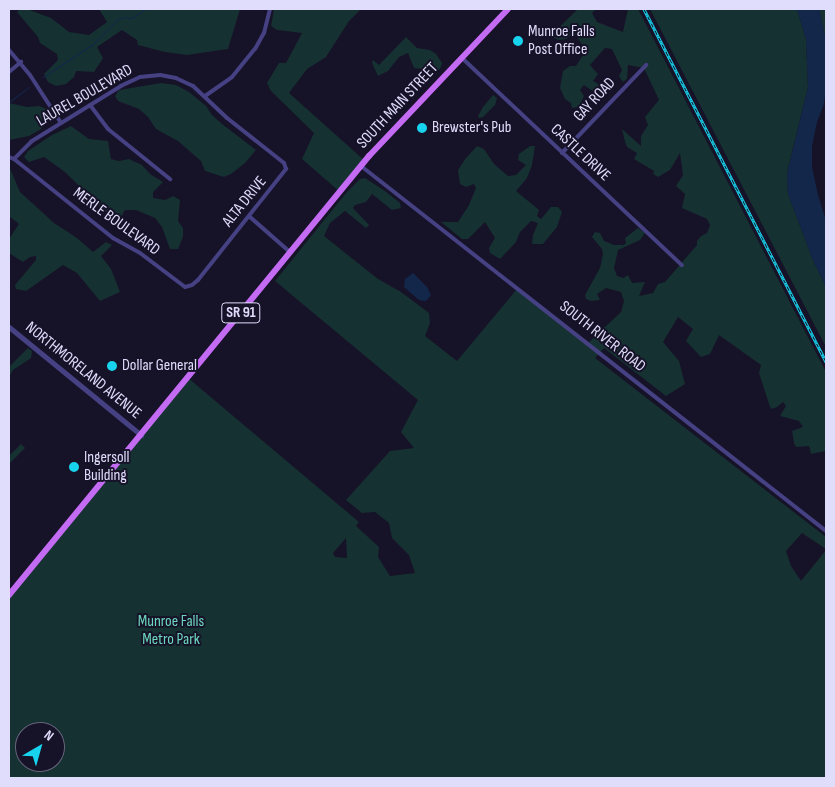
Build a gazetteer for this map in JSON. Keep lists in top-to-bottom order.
{
  "streets": {
    "main road": ["SOUTH MAIN STREET", "SR 91"],
    "street": [
      "LAUREL BOULEVARD",
      "GAY ROAD",
      "CASTLE DRIVE",
      "ALTA DRIVE",
      "MERLE BOULEVARD",
      "SOUTH RIVER ROAD",
      "NORTHMORELAND AVENUE"
    ]
  },
  "crossings": [
    ["LAUREL BOULEVARD", "ALTA DRIVE"],
    ["LAUREL BOULEVARD", "MERLE BOULEVARD"],
    ["GAY ROAD", "CASTLE DRIVE"],
    ["SOUTH MAIN STREET", "CASTLE DRIVE"],
    ["SOUTH MAIN STREET", "SR 91"],
    ["SOUTH MAIN STREET", "SOUTH RIVER ROAD"],
    ["ALTA DRIVE", "MERLE BOULEVARD"],
    ["SR 91", "NORTHMORELAND AVENUE"]
  ],
  "parks": ["Munroe Falls Metro Park"],
  "places": [
    "Munroe Falls Post Office",
    "Brewster's Pub",
    "Dollar General",
    "Ingersoll Building"
  ],
  "north": "top right"
}
